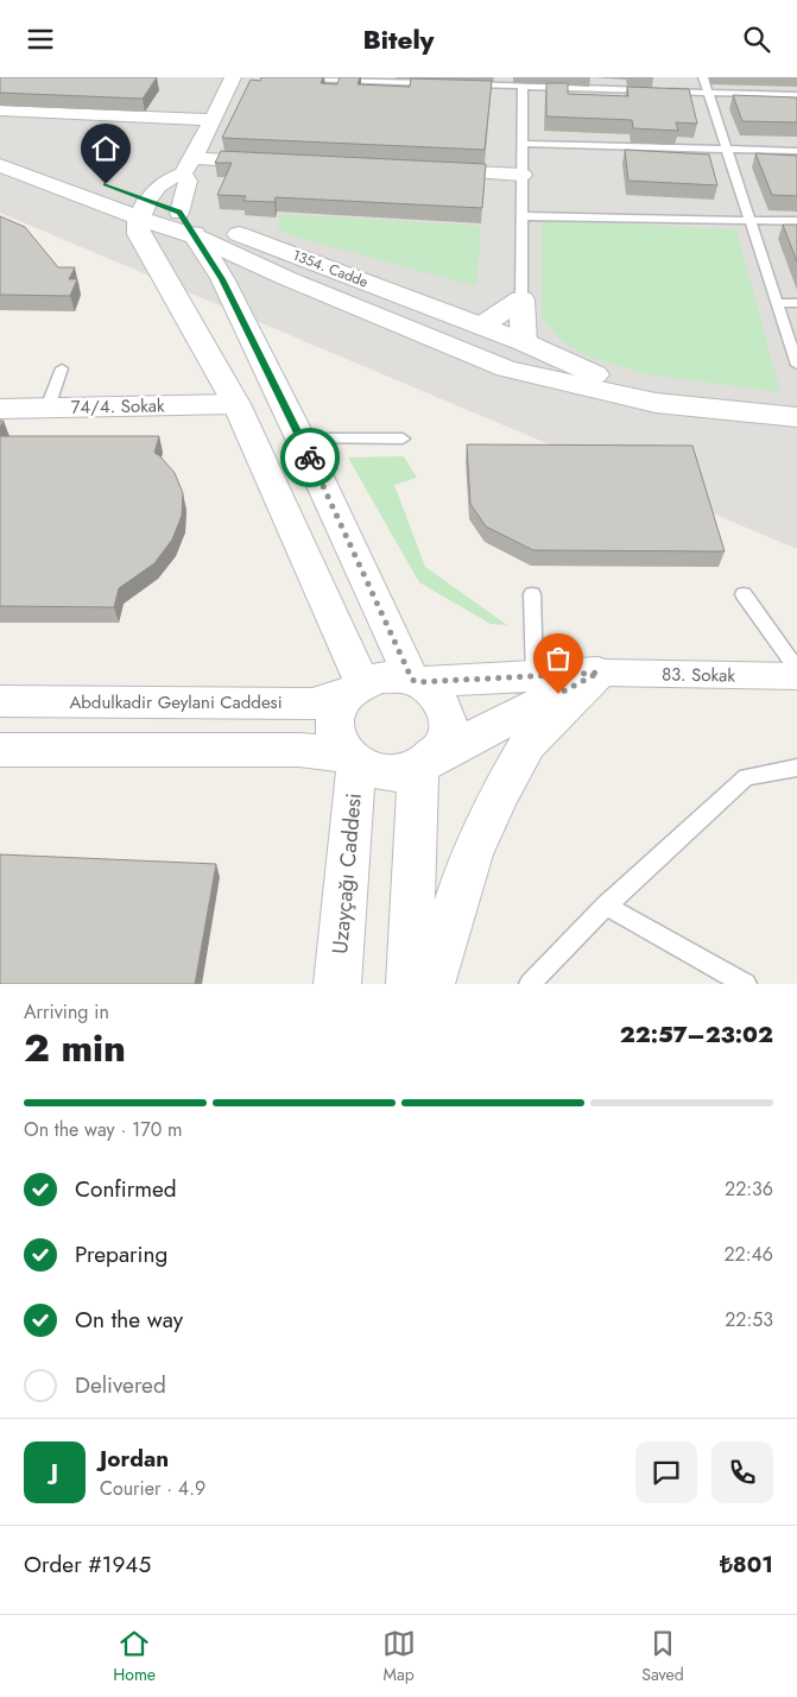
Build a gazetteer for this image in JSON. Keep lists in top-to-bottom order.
{
  "streets": {
    "main road": [
      "1354. Cadde",
      "74/4. Sokak",
      "Abdulkadir Geylani Caddesi",
      "Uzayçağı Caddesi"
    ],
    "street": ["83. Sokak"]
  },
  "crossings": [
    ["Abdulkadir Geylani Caddesi", "Uzayçağı Caddesi"]
  ],
  "page": {
    "header": "Bitely",
    "heading": ["2 min", "Arriving in", "22:57–23:02"],
    "panel": [
      "Jordan",
      "Courier · 4.9",
      "Order #1945",
      "₺801"
    ],
    "bar": "On the way · 170 m",
    "list": [
      ["Confirmed", "22:36"],
      ["Preparing", "22:46"],
      ["On the way", "22:53"],
      "Delivered"
    ],
    "round": "J",
    "tabs": ["Home", "Map", "Saved"]
  }
}
